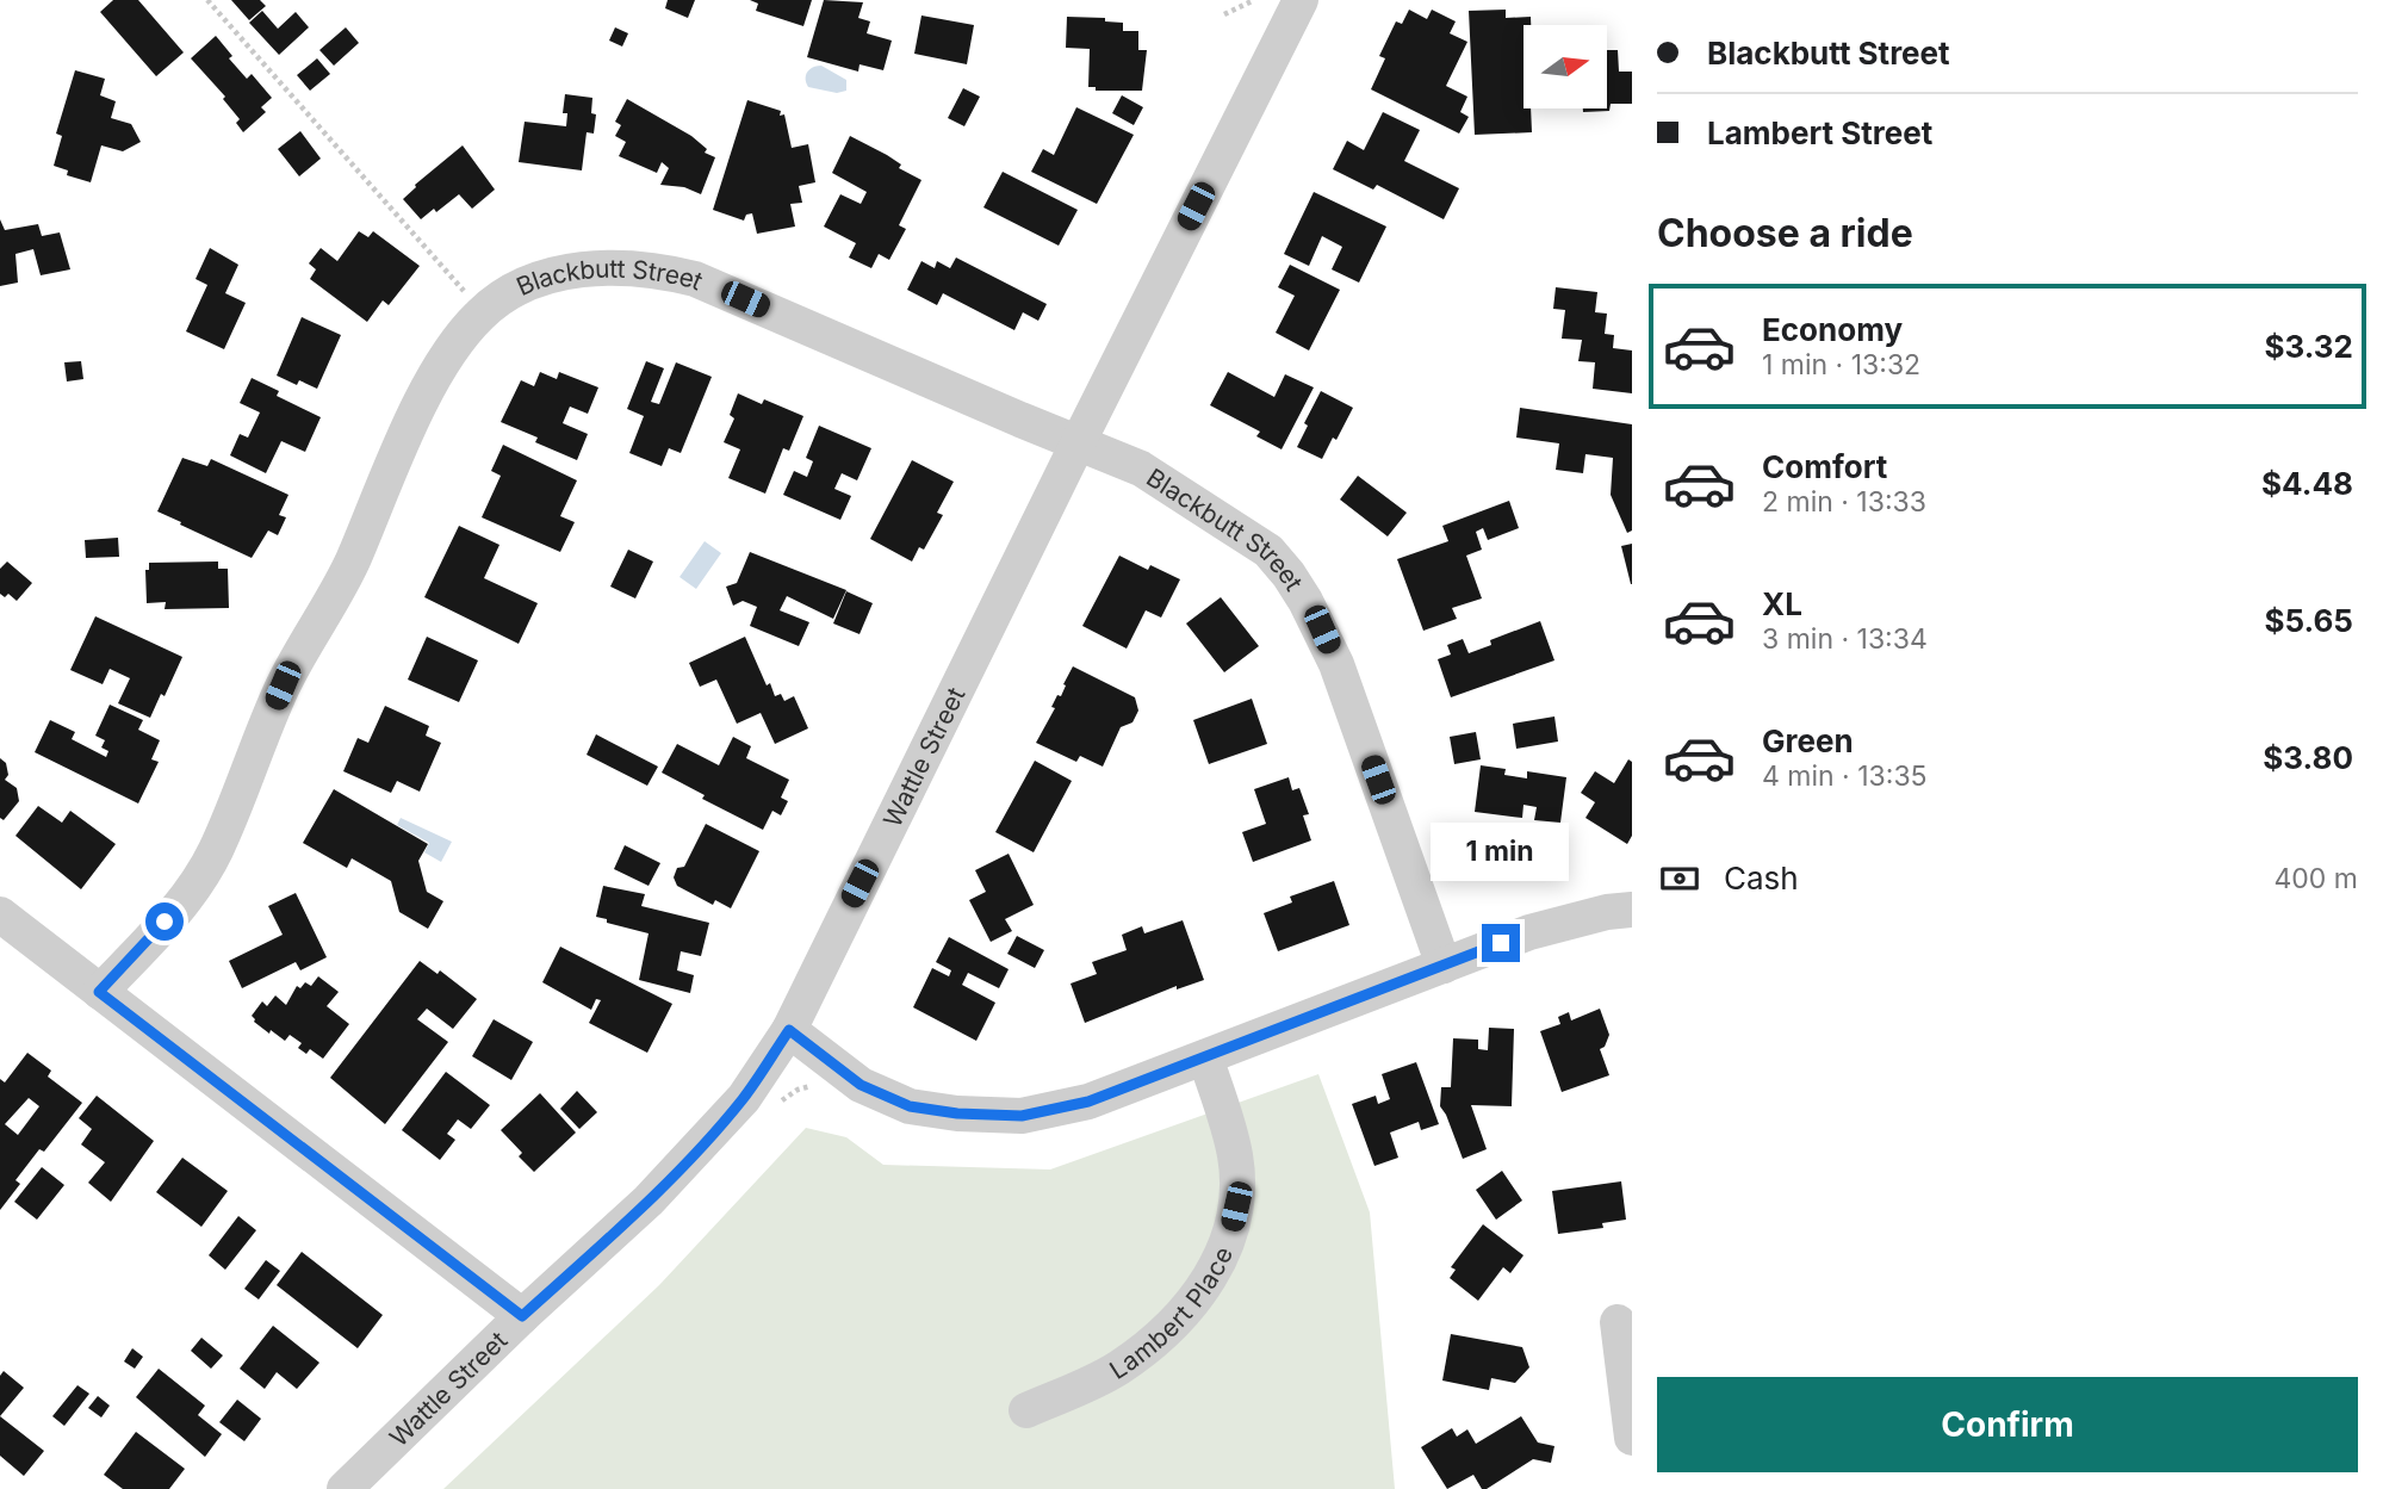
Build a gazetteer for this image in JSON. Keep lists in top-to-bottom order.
{
  "streets": {
    "street": ["Blackbutt Street", "Wattle Street", "Lambert Place"]
  },
  "crossings": [
    ["Blackbutt Street", "Wattle Street"]
  ],
  "north": "right",
  "page": {
    "banner": ["Blackbutt Street", "Lambert Street"],
    "heading": "Choose a ride",
    "list": [
      {
        "name": "Economy",
        "note": "1 min · 13:32",
        "value": "$3.32"
      },
      {
        "name": "Comfort",
        "note": "2 min · 13:33",
        "value": "$4.48"
      },
      {
        "name": "XL",
        "note": "3 min · 13:34",
        "value": "$5.65"
      },
      {
        "name": "Green",
        "note": "4 min · 13:35",
        "value": "$3.80"
      }
    ],
    "bubble": "1 min",
    "pay": ["Cash", "400 m"],
    "buttons": "Confirm"
  }
}
